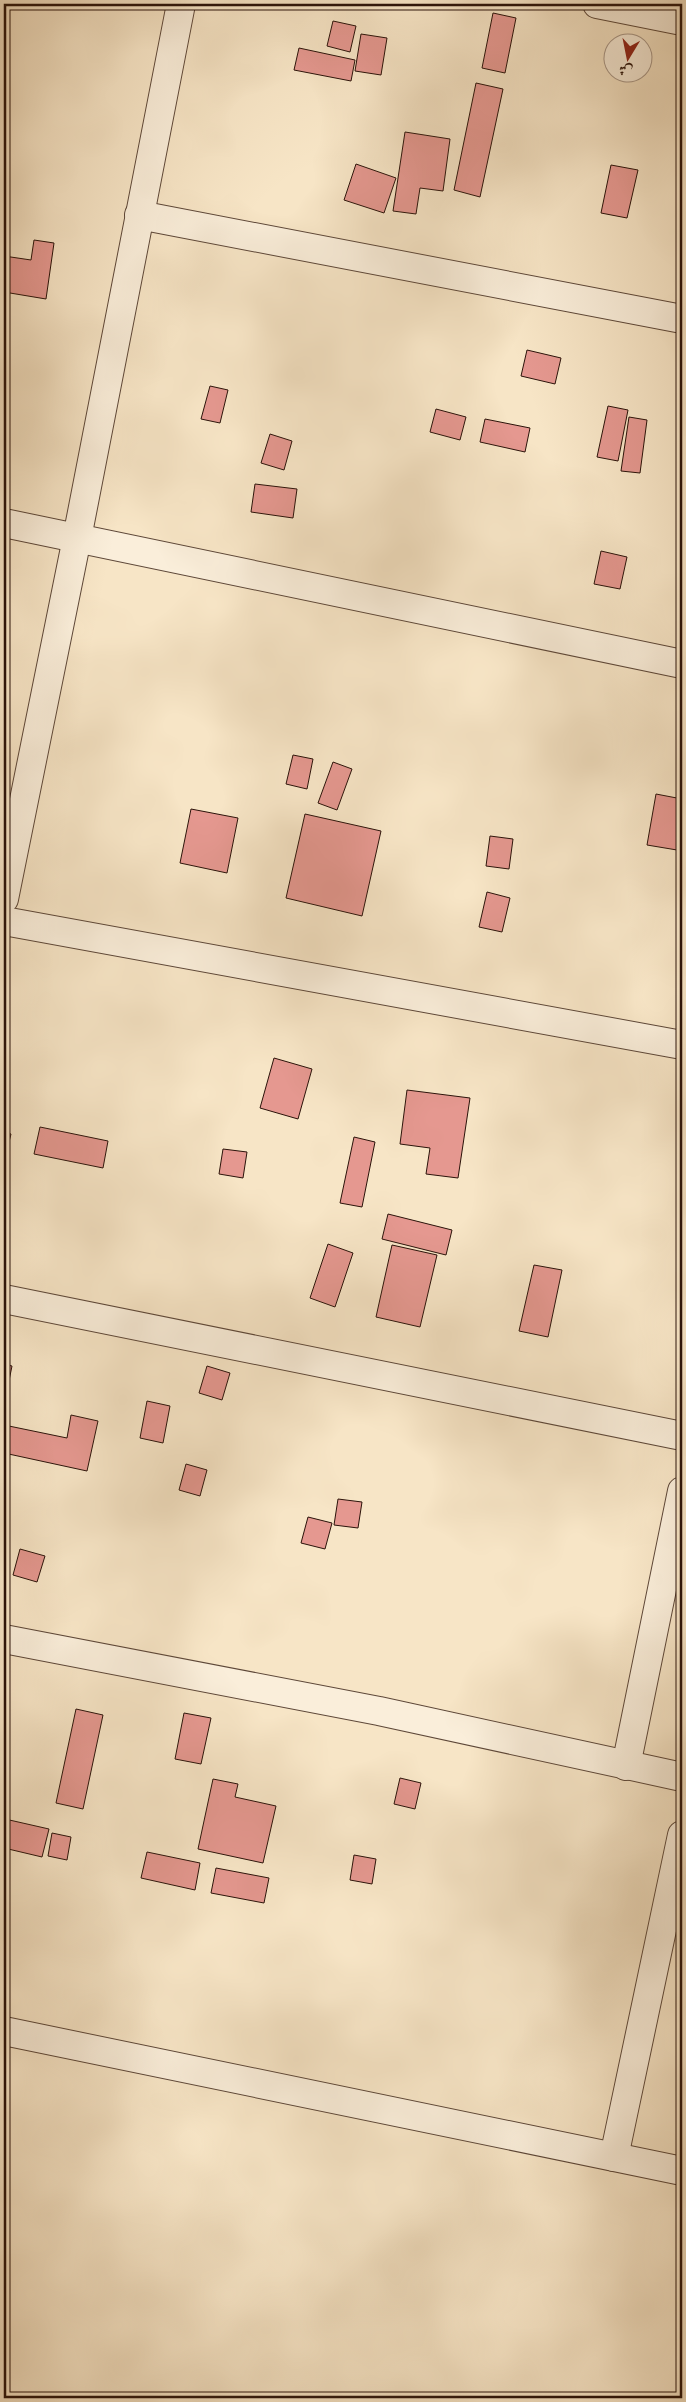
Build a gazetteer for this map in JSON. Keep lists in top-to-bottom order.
{
  "north": "bottom"
}
